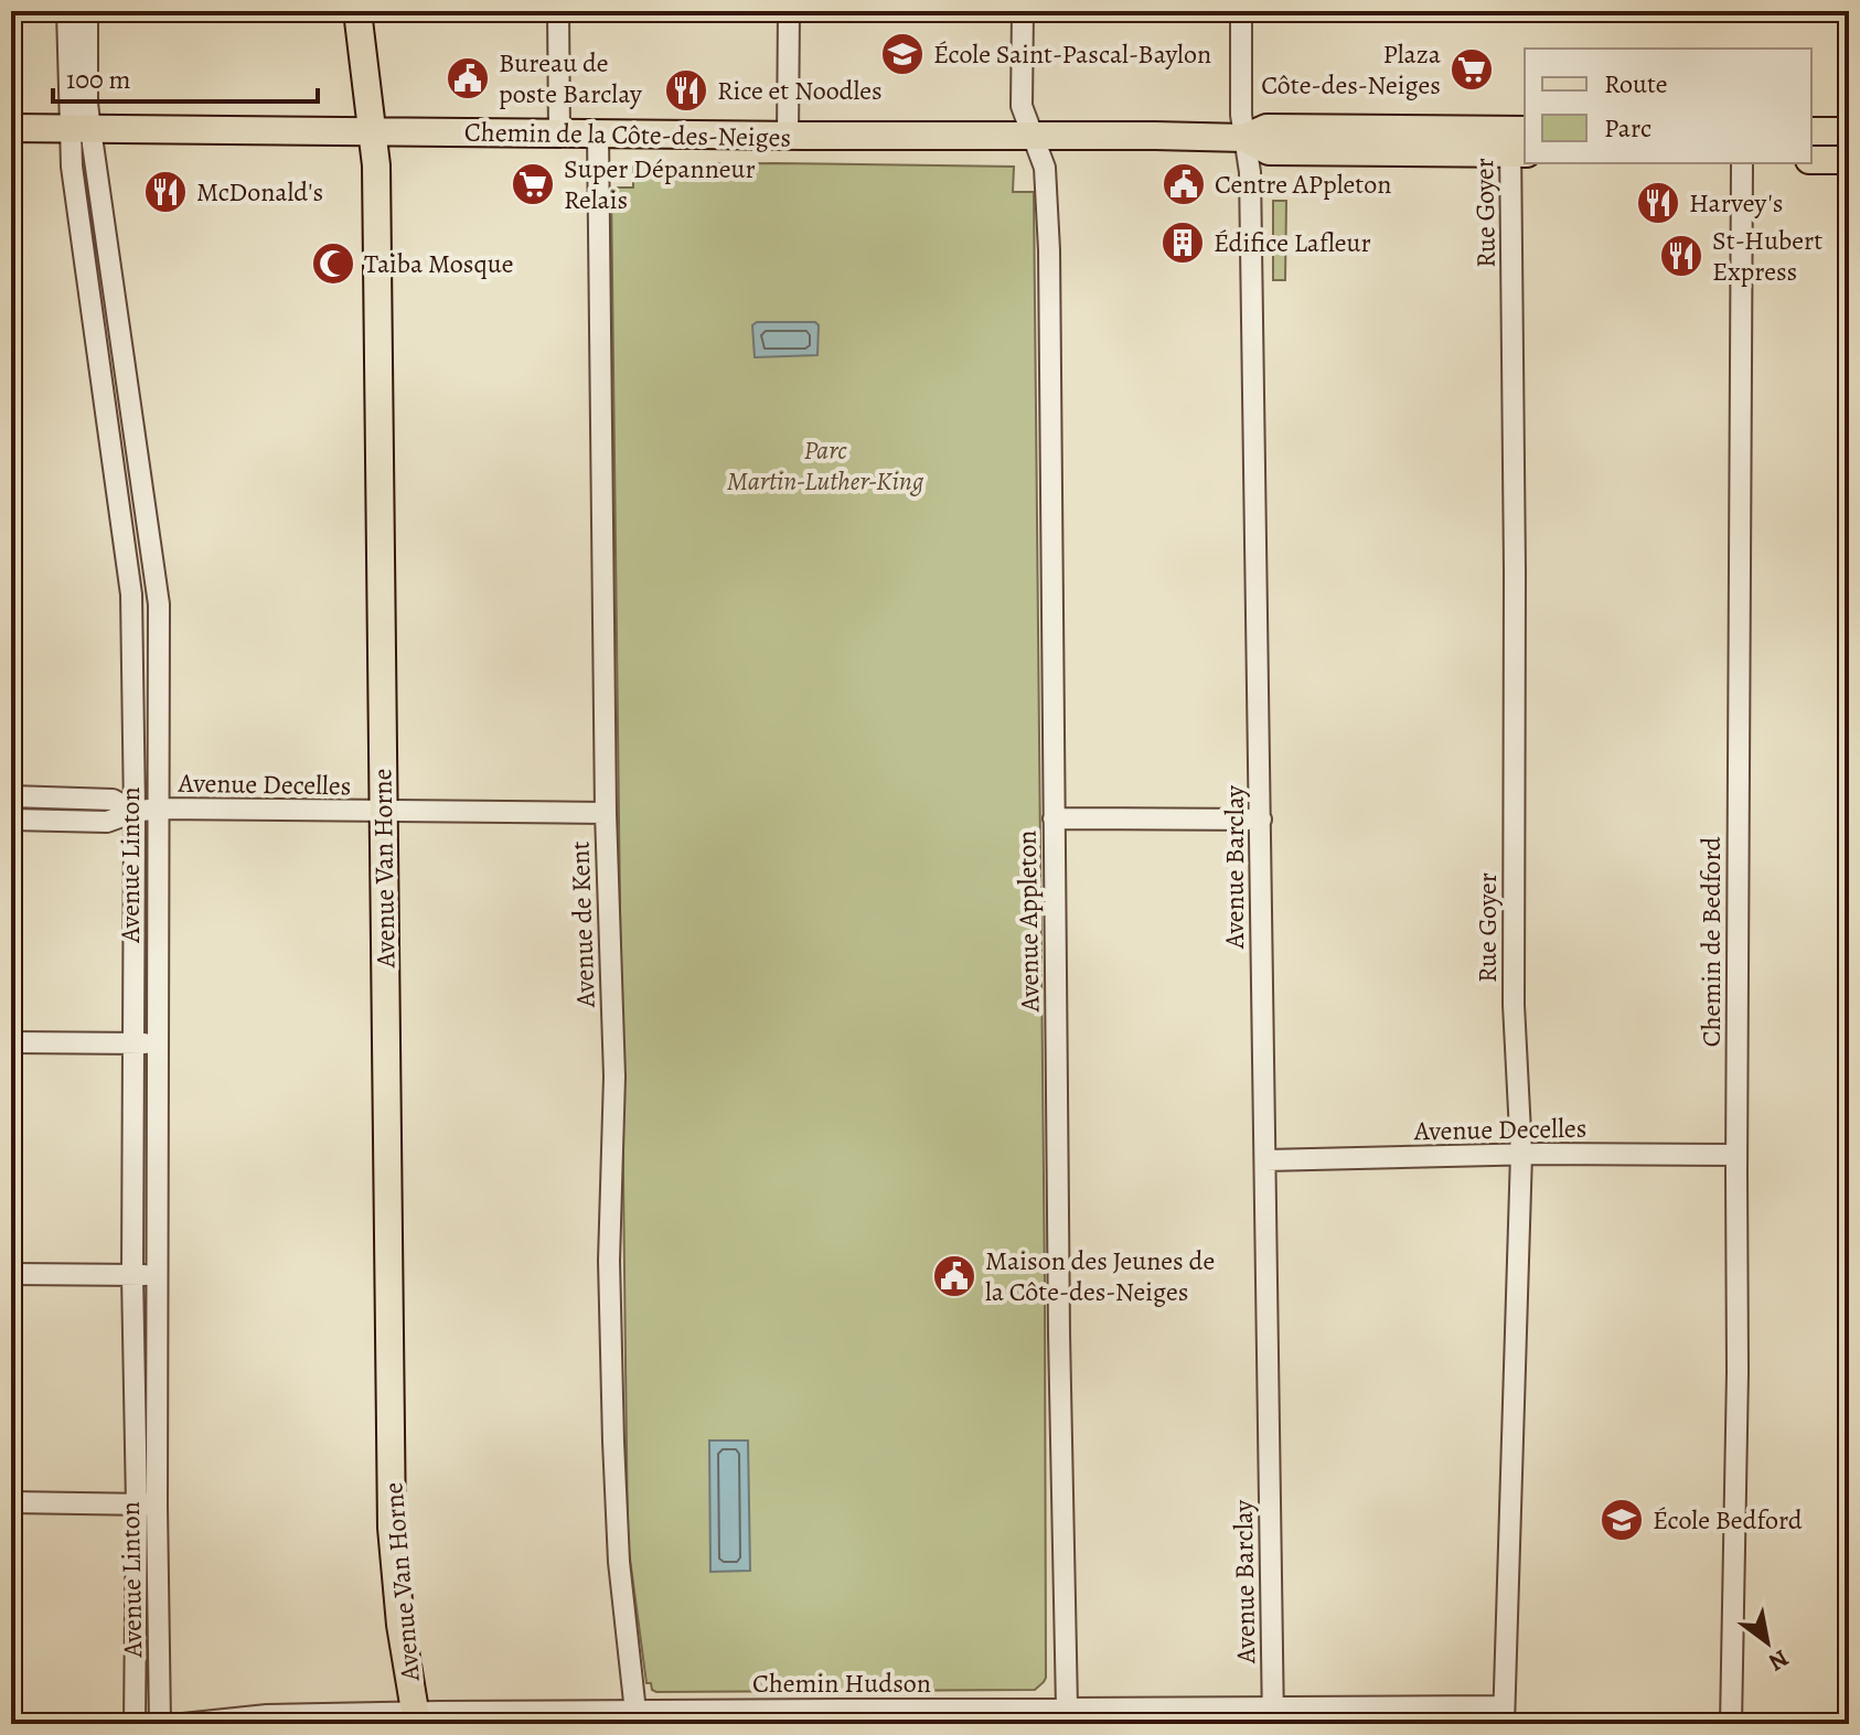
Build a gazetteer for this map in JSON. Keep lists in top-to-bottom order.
{
  "streets": {
    "main road": ["Chemin de la Côte-des-Neiges", "Avenue Van Horne"],
    "street": [
      "Rue Goyer",
      "Avenue Decelles",
      "Avenue Linton",
      "Avenue Barclay",
      "Avenue Appleton",
      "Avenue de Kent",
      "Chemin de Bedford",
      "Chemin Hudson"
    ]
  },
  "crossings": [
    ["Chemin de la Côte-des-Neiges", "Rue Goyer"],
    ["Chemin de la Côte-des-Neiges", "Avenue Linton"],
    ["Chemin de la Côte-des-Neiges", "Avenue Barclay"],
    ["Chemin de la Côte-des-Neiges", "Avenue Van Horne"],
    ["Chemin de la Côte-des-Neiges", "Avenue Appleton"],
    ["Chemin de la Côte-des-Neiges", "Avenue de Kent"],
    ["Rue Goyer", "Avenue Decelles"],
    ["Rue Goyer", "Chemin Hudson"],
    ["Avenue Decelles", "Avenue Linton"],
    ["Avenue Decelles", "Avenue Barclay"],
    ["Avenue Decelles", "Avenue Van Horne"],
    ["Avenue Decelles", "Avenue de Kent"],
    ["Avenue Decelles", "Chemin de Bedford"],
    ["Avenue Barclay", "Chemin Hudson"],
    ["Avenue Van Horne", "Chemin Hudson"],
    ["Avenue Appleton", "Chemin Hudson"],
    ["Avenue de Kent", "Chemin Hudson"]
  ],
  "parks": ["Parc Martin-Luther-King"],
  "places": {
    "school or university": ["École Saint-Pascal-Baylon", "École Bedford"],
    "supermarket": ["Plaza Côte-des-Neiges", "Super Dépanneur Relais"],
    "public building": ["Bureau de poste Barclay", "Centre APpleton", "Maison des Jeunes de la Côte-des-Neiges"],
    "restaurant": [
      "Rice et Noodles",
      "McDonald's",
      "Harvey's",
      "St-Hubert Express"
    ],
    "building": ["Édifice Lafleur"],
    "mosque": ["Taiba Mosque"]
  },
  "legend": ["Route", "Parc"],
  "scale_bar": "100 m",
  "north": "bottom right"
}
